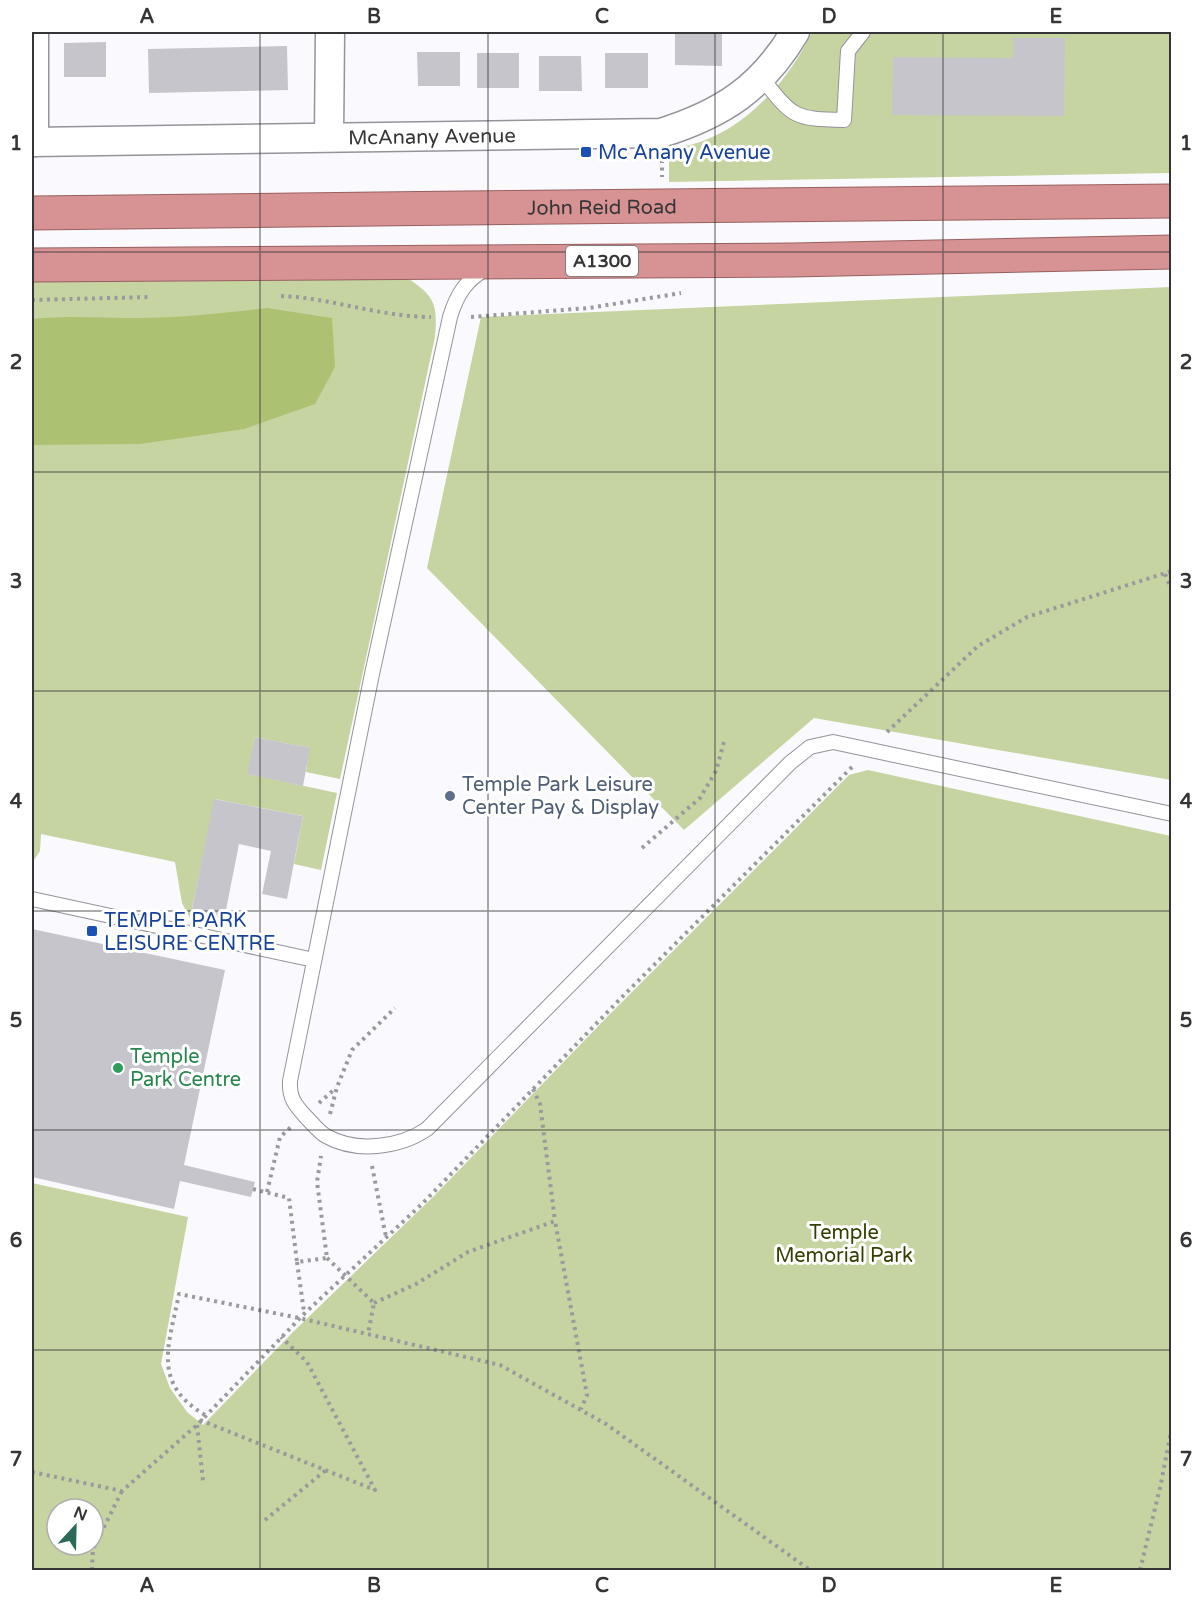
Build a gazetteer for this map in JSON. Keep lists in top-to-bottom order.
{
  "streets": {
    "highway": ["John Reid Road", "A1300"],
    "street": ["McAnany Avenue"]
  },
  "parks": ["Temple Memorial Park"],
  "places": {
    "transit": ["Mc Anany Avenue", "TEMPLE PARK LEISURE CENTRE"],
    "other": ["Temple Park Leisure Center Pay & Display", "Temple Park Centre"]
  },
  "north": "top",
  "grid": {
    "columns": [
      "A",
      "B",
      "C",
      "D",
      "E"
    ],
    "rows": [
      "1",
      "2",
      "3",
      "4",
      "5",
      "6",
      "7"
    ]
  }
}
